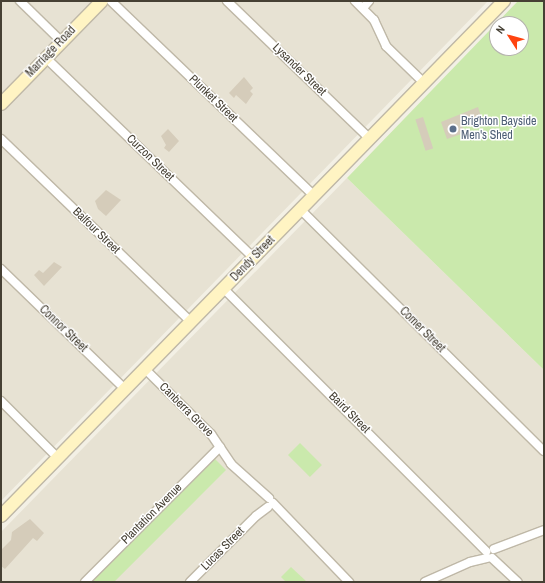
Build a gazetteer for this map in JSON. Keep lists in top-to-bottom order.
{
  "streets": {
    "street": [
      "Marriage Road",
      "Lysander Street",
      "Plunket Street",
      "Curzon Street",
      "Balfour Street",
      "Dendy Street",
      "Connor Street",
      "Comer Street",
      "Canberra Grove",
      "Baird Street",
      "Plantation Avenue",
      "Lucas Street"
    ]
  },
  "crossings": [
    ["Marriage Road", "Curzon Street"],
    ["Lysander Street", "Dendy Street"],
    ["Plunket Street", "Dendy Street"],
    ["Curzon Street", "Dendy Street"],
    ["Balfour Street", "Dendy Street"],
    ["Dendy Street", "Connor Street"],
    ["Dendy Street", "Comer Street"],
    ["Dendy Street", "Canberra Grove"],
    ["Dendy Street", "Baird Street"],
    ["Canberra Grove", "Plantation Avenue"],
    ["Canberra Grove", "Lucas Street"]
  ],
  "places": ["Brighton Bayside Men's Shed"],
  "north": "top left"
}
